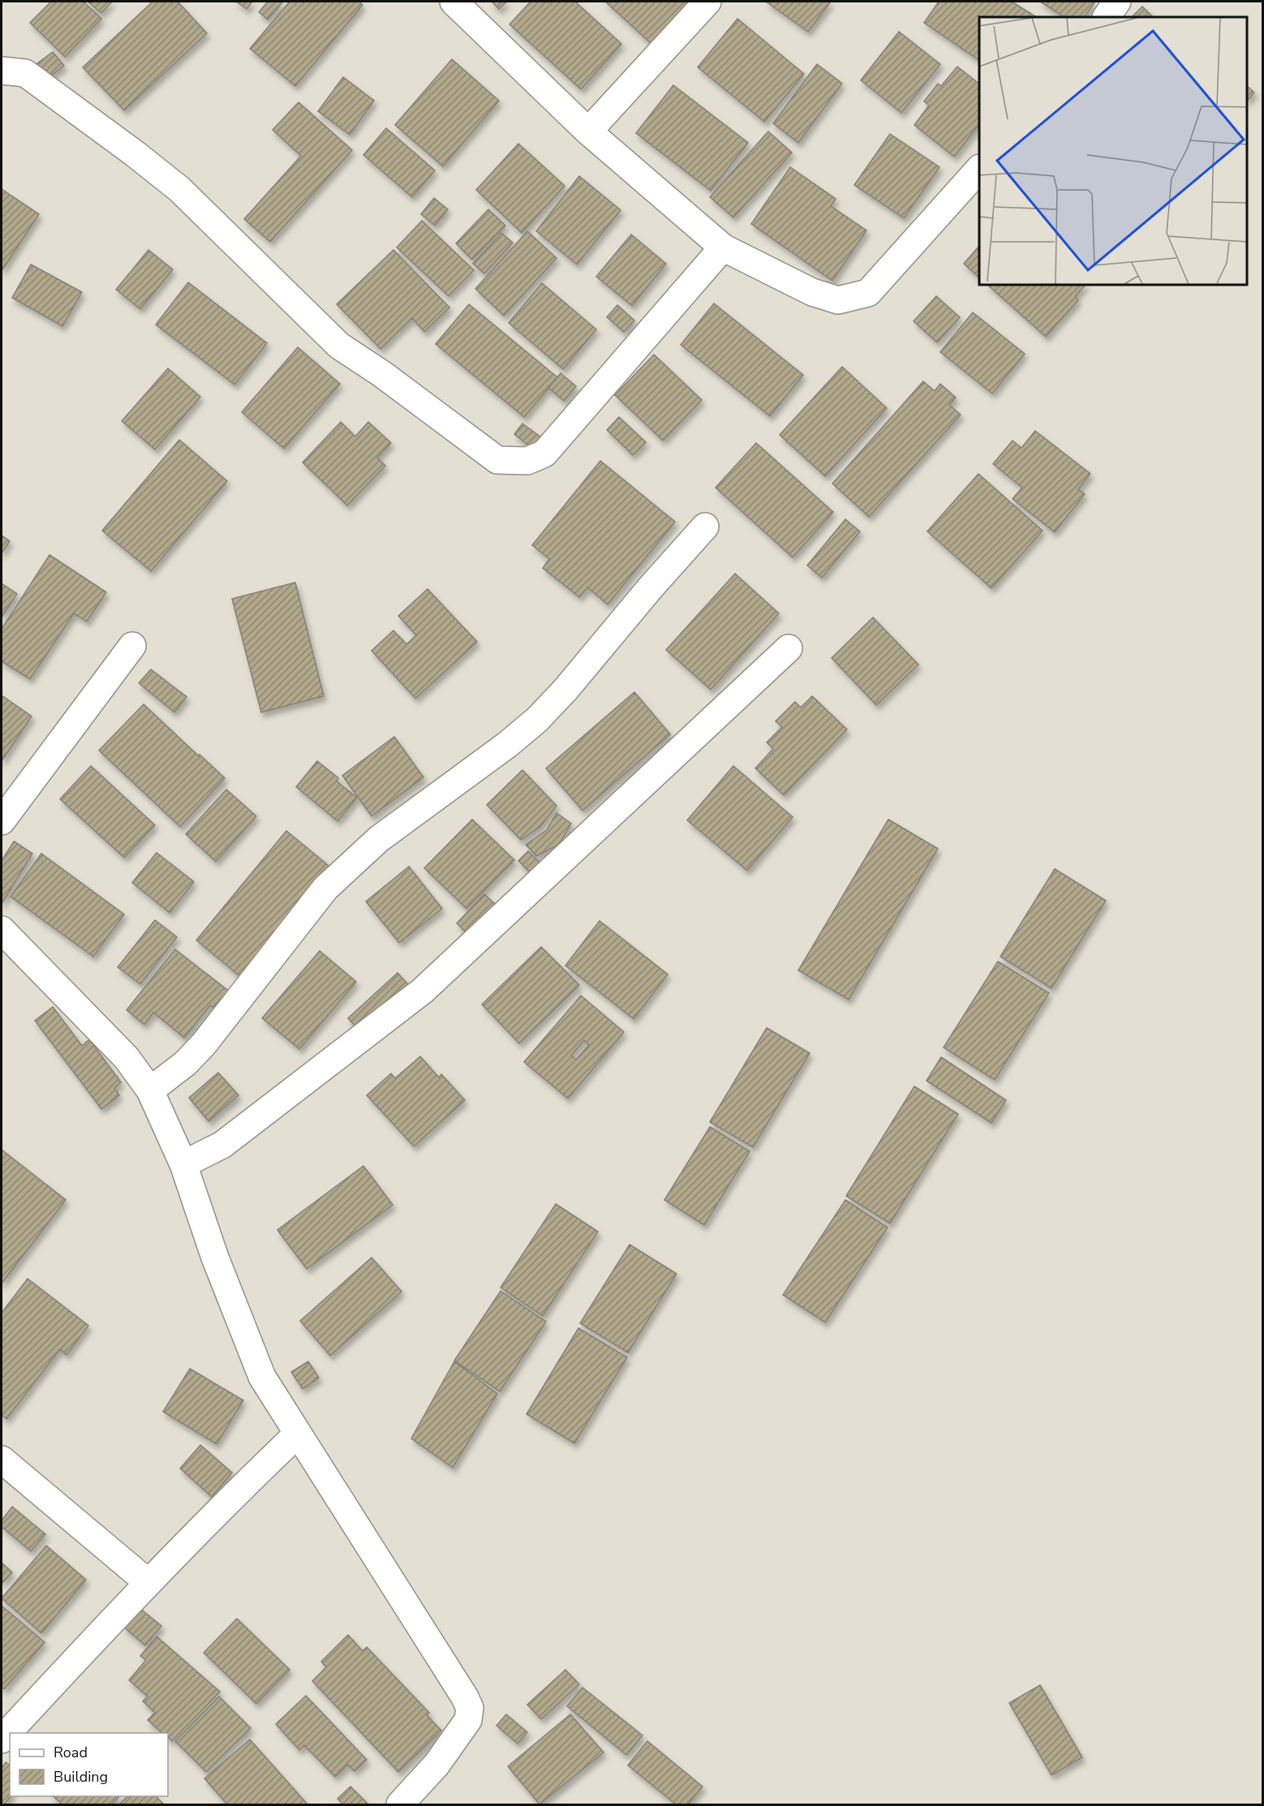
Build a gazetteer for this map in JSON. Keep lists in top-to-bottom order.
{
  "legend": ["Road", "Building"]
}
